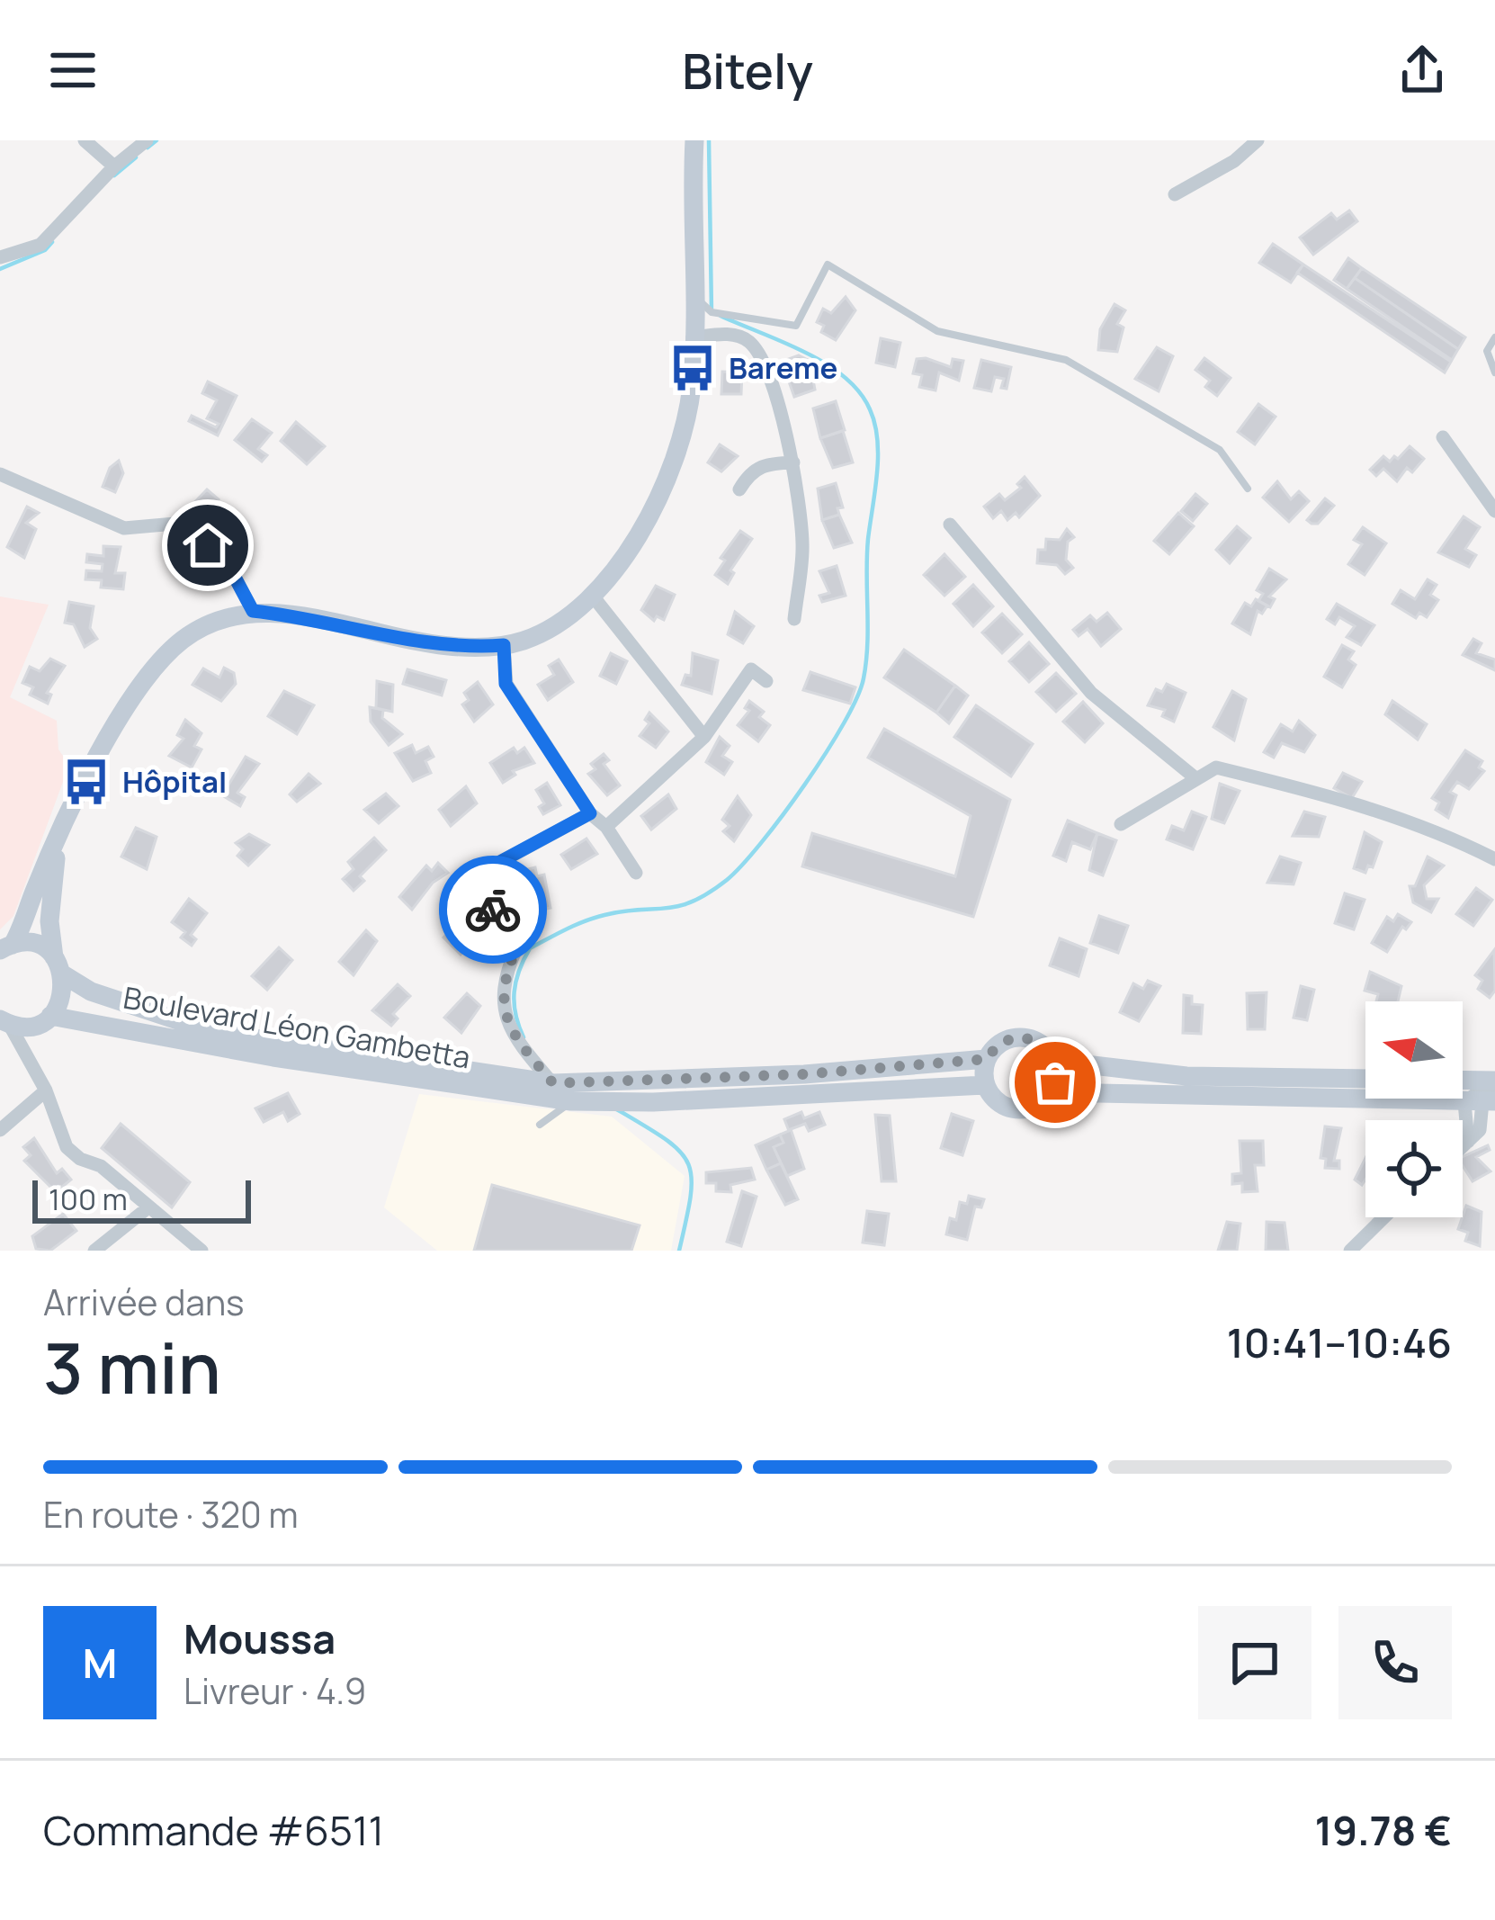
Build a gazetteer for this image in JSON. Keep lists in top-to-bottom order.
{
  "streets": {
    "main road": ["Boulevard Léon Gambetta"]
  },
  "places": {
    "bus stop": ["Bareme", "Hôpital"]
  },
  "scale_bar": "100 m",
  "north": "left",
  "page": {
    "header": "Bitely",
    "scale": "100 m",
    "heading": ["3 min", "Arrivée dans", "10:41–10:46"],
    "panel": [
      "Moussa",
      "Livreur · 4.9",
      "Commande #6511",
      "19.78 €"
    ],
    "bar": "En route · 320 m",
    "round": "M"
  }
}
